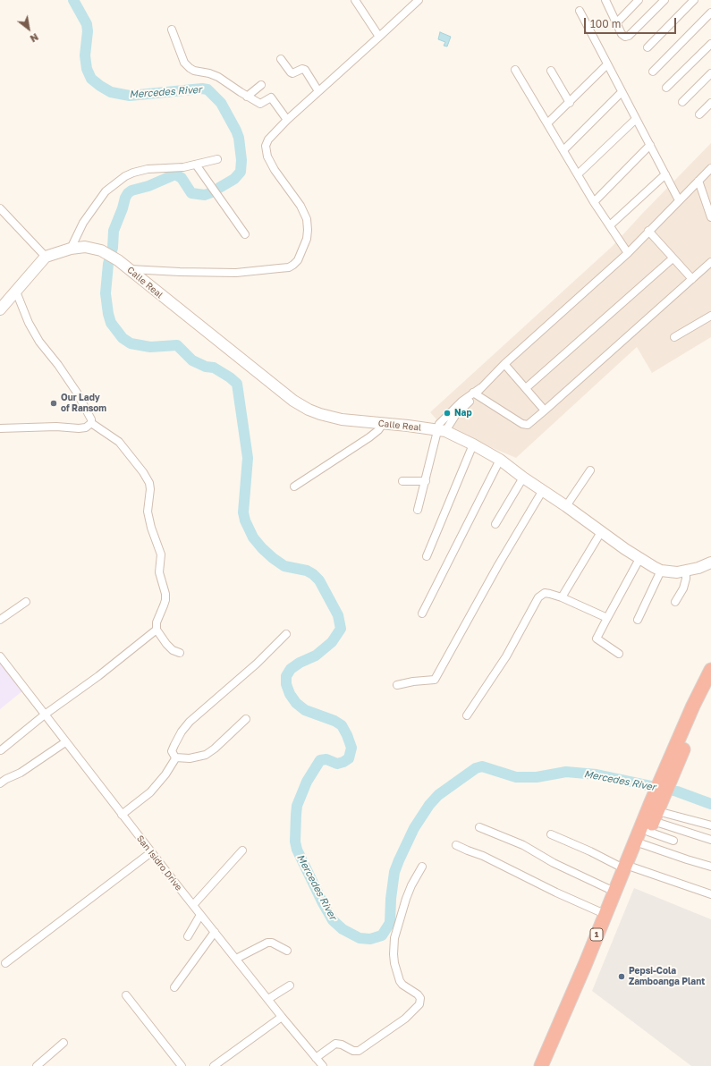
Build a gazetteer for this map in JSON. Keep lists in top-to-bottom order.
{
  "streets": {
    "highway": ["1"],
    "street": ["Calle Real", "San Isidro Drive"]
  },
  "water": ["Mercedes River"],
  "places": ["Our Lady of Ransom", "Nap", "Pepsi-Cola Zamboanga Plant"],
  "scale_bar": "100 m",
  "north": "bottom right"
}
